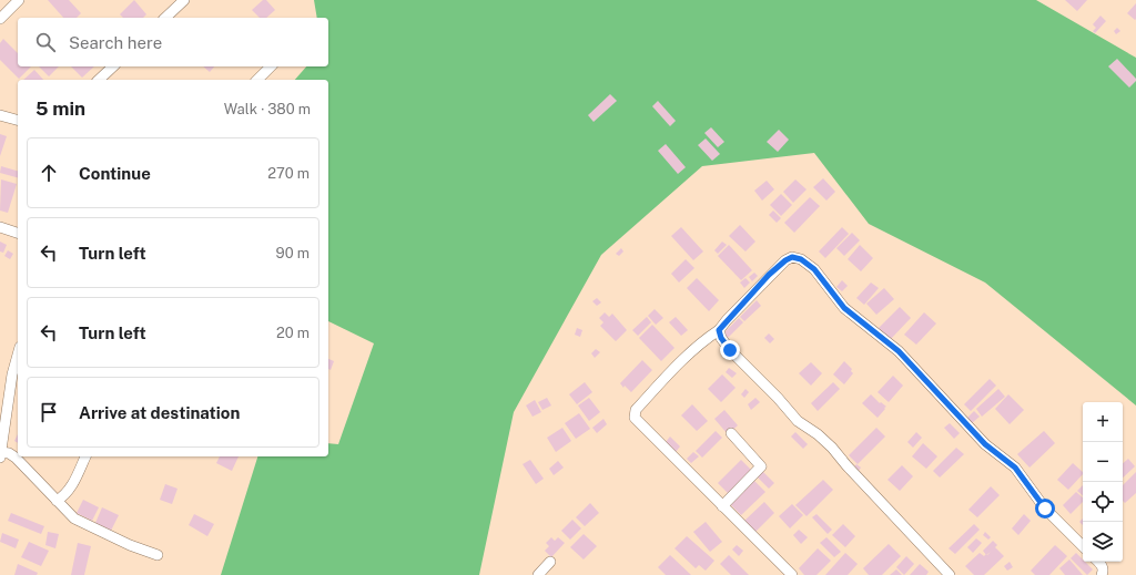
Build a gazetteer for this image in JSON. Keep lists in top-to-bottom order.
{
  "page": {
    "search": "Search here",
    "heading": ["5 min", "Walk · 380 m"],
    "list": [
      ["Continue", "270 m"],
      ["Turn left", "90 m"],
      ["Turn left", "20 m"],
      "Arrive at destination"
    ],
    "map_buttons": ["+", "−"]
  }
}
